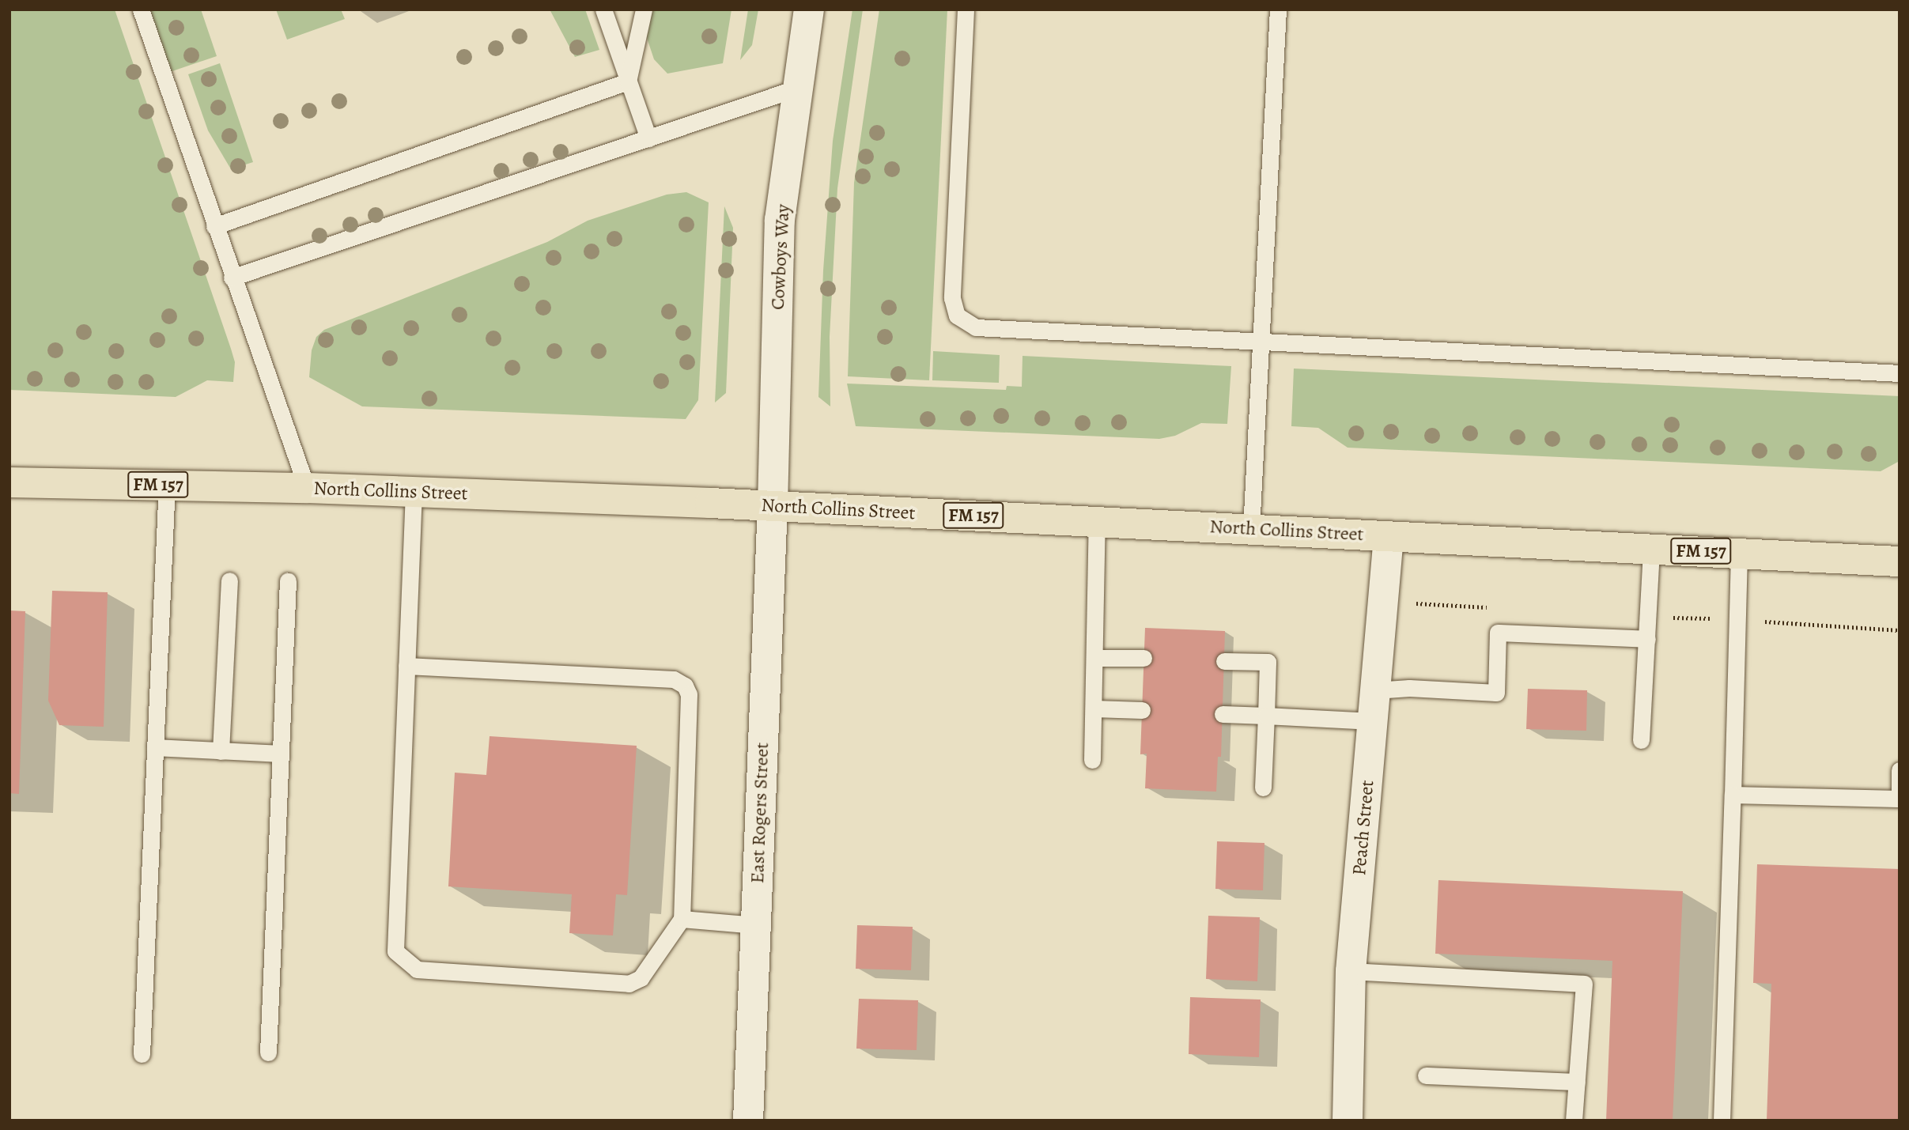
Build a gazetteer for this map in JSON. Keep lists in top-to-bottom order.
{
  "streets": {
    "main road": ["FM 157", "North Collins Street"],
    "street": ["Cowboys Way", "East Rogers Street", "Peach Street"]
  },
  "crossings": [
    ["Cowboys Way", "North Collins Street"],
    ["Cowboys Way", "East Rogers Street"],
    ["North Collins Street", "East Rogers Street"],
    ["North Collins Street", "Peach Street"]
  ]
}
